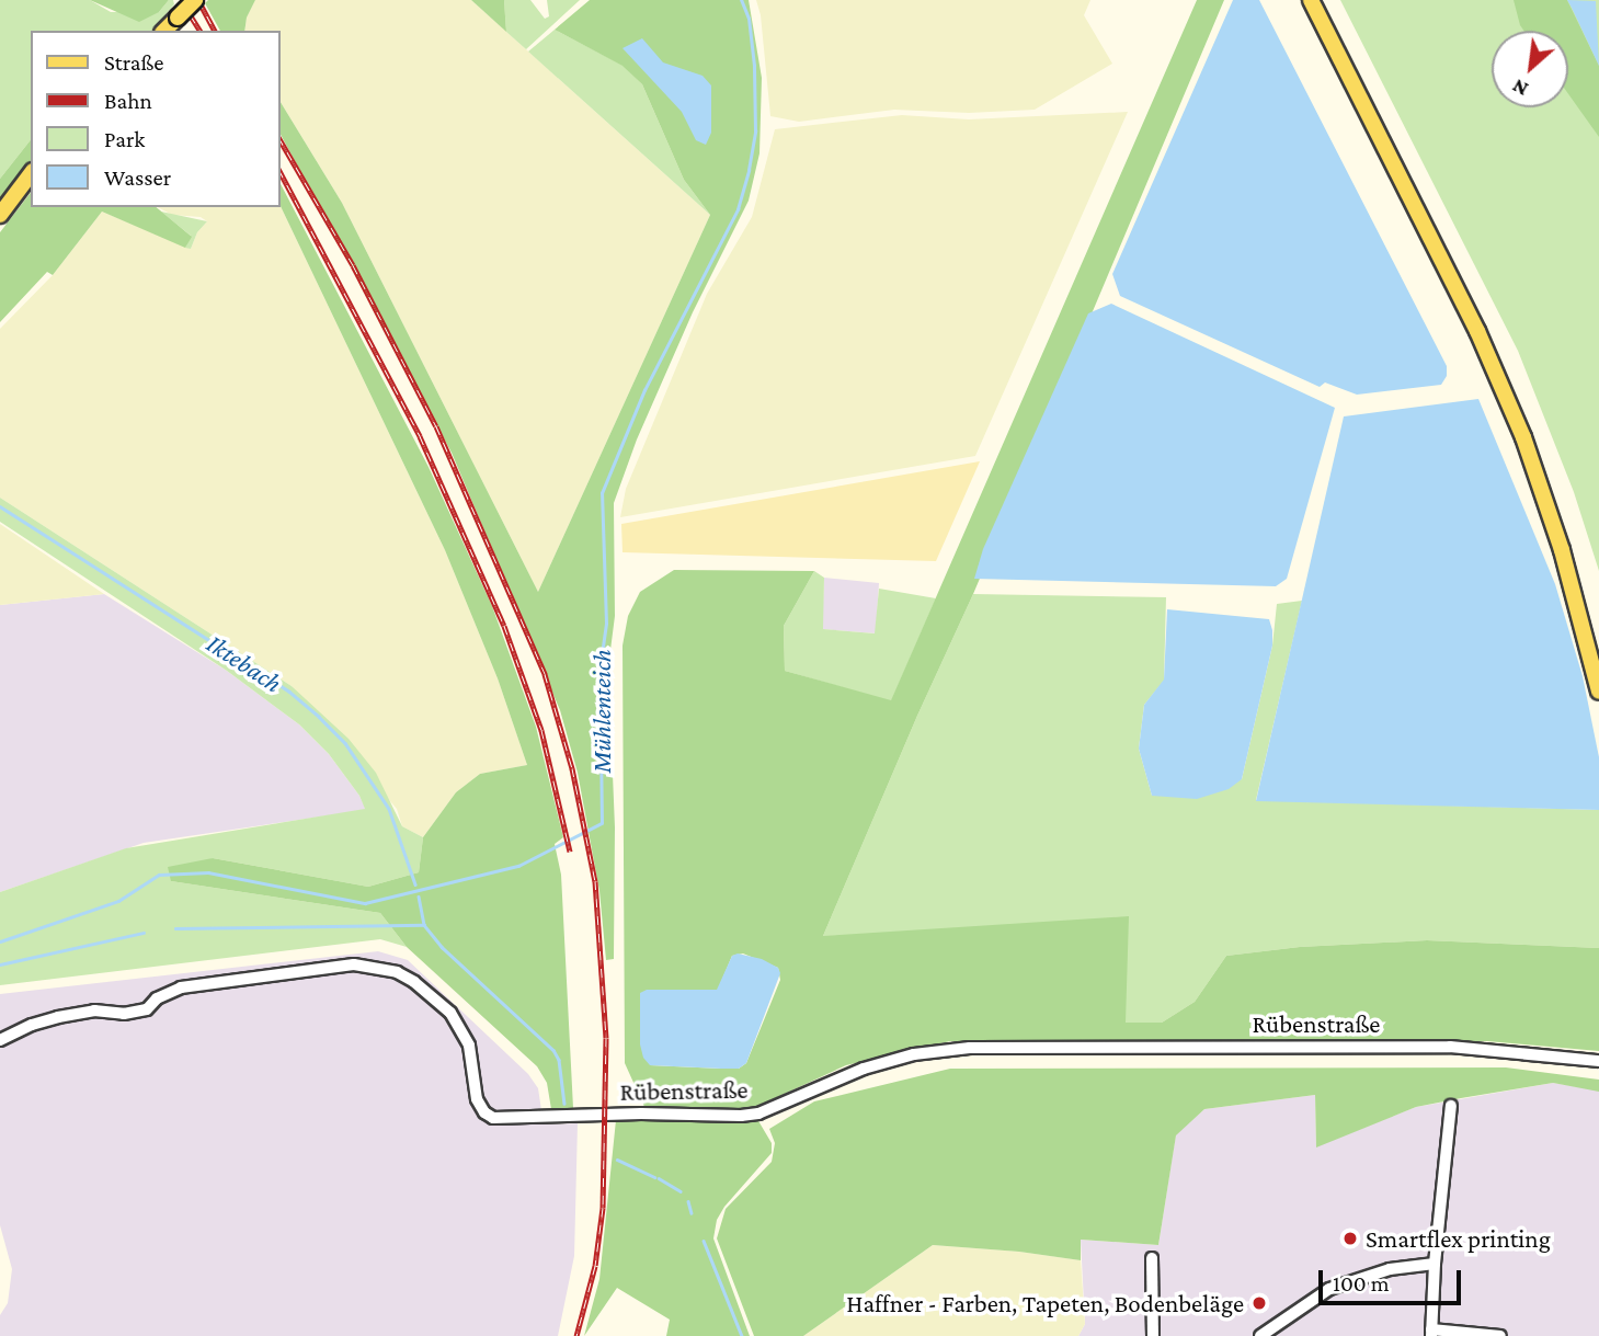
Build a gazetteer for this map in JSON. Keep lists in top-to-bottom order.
{
  "streets": {
    "street": ["Rübenstraße"]
  },
  "water": ["Iktebach", "Mühlenteich"],
  "places": ["Smartflex printing", "Haffner - Farben, Tapeten, Bodenbeläge"],
  "legend": [
    "Straße",
    "Bahn",
    "Park",
    "Wasser"
  ],
  "scale_bar": "100 m",
  "north": "bottom left"
}
